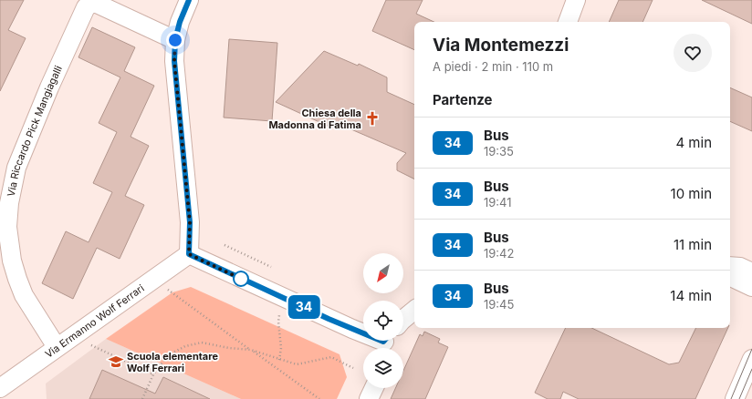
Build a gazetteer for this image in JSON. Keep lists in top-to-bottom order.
{
  "streets": {
    "street": ["Via Riccardo Pick Mangiagalli", "Via Ermanno Wolf Ferrari"]
  },
  "crossings": [
    ["Via Riccardo Pick Mangiagalli", "Via Ermanno Wolf Ferrari"]
  ],
  "places": {
    "church": ["Chiesa della Madonna di Fatima"],
    "school or university": ["Scuola elementare Wolf Ferrari"]
  },
  "lines": ["bus line 34"],
  "north": "bottom left",
  "page": {
    "on_map": "34",
    "heading": [
      ["Via Montemezzi", "A piedi · 2 min · 110 m"],
      "Partenze"
    ],
    "list": [
      {
        "mark": "34",
        "name": "Bus",
        "note": "19:35",
        "value": "4 min"
      },
      {
        "mark": "34",
        "name": "Bus",
        "note": "19:41",
        "value": "10 min"
      },
      {
        "mark": "34",
        "name": "Bus",
        "note": "19:42",
        "value": "11 min"
      },
      {
        "mark": "34",
        "name": "Bus",
        "note": "19:45",
        "value": "14 min"
      }
    ]
  }
}
